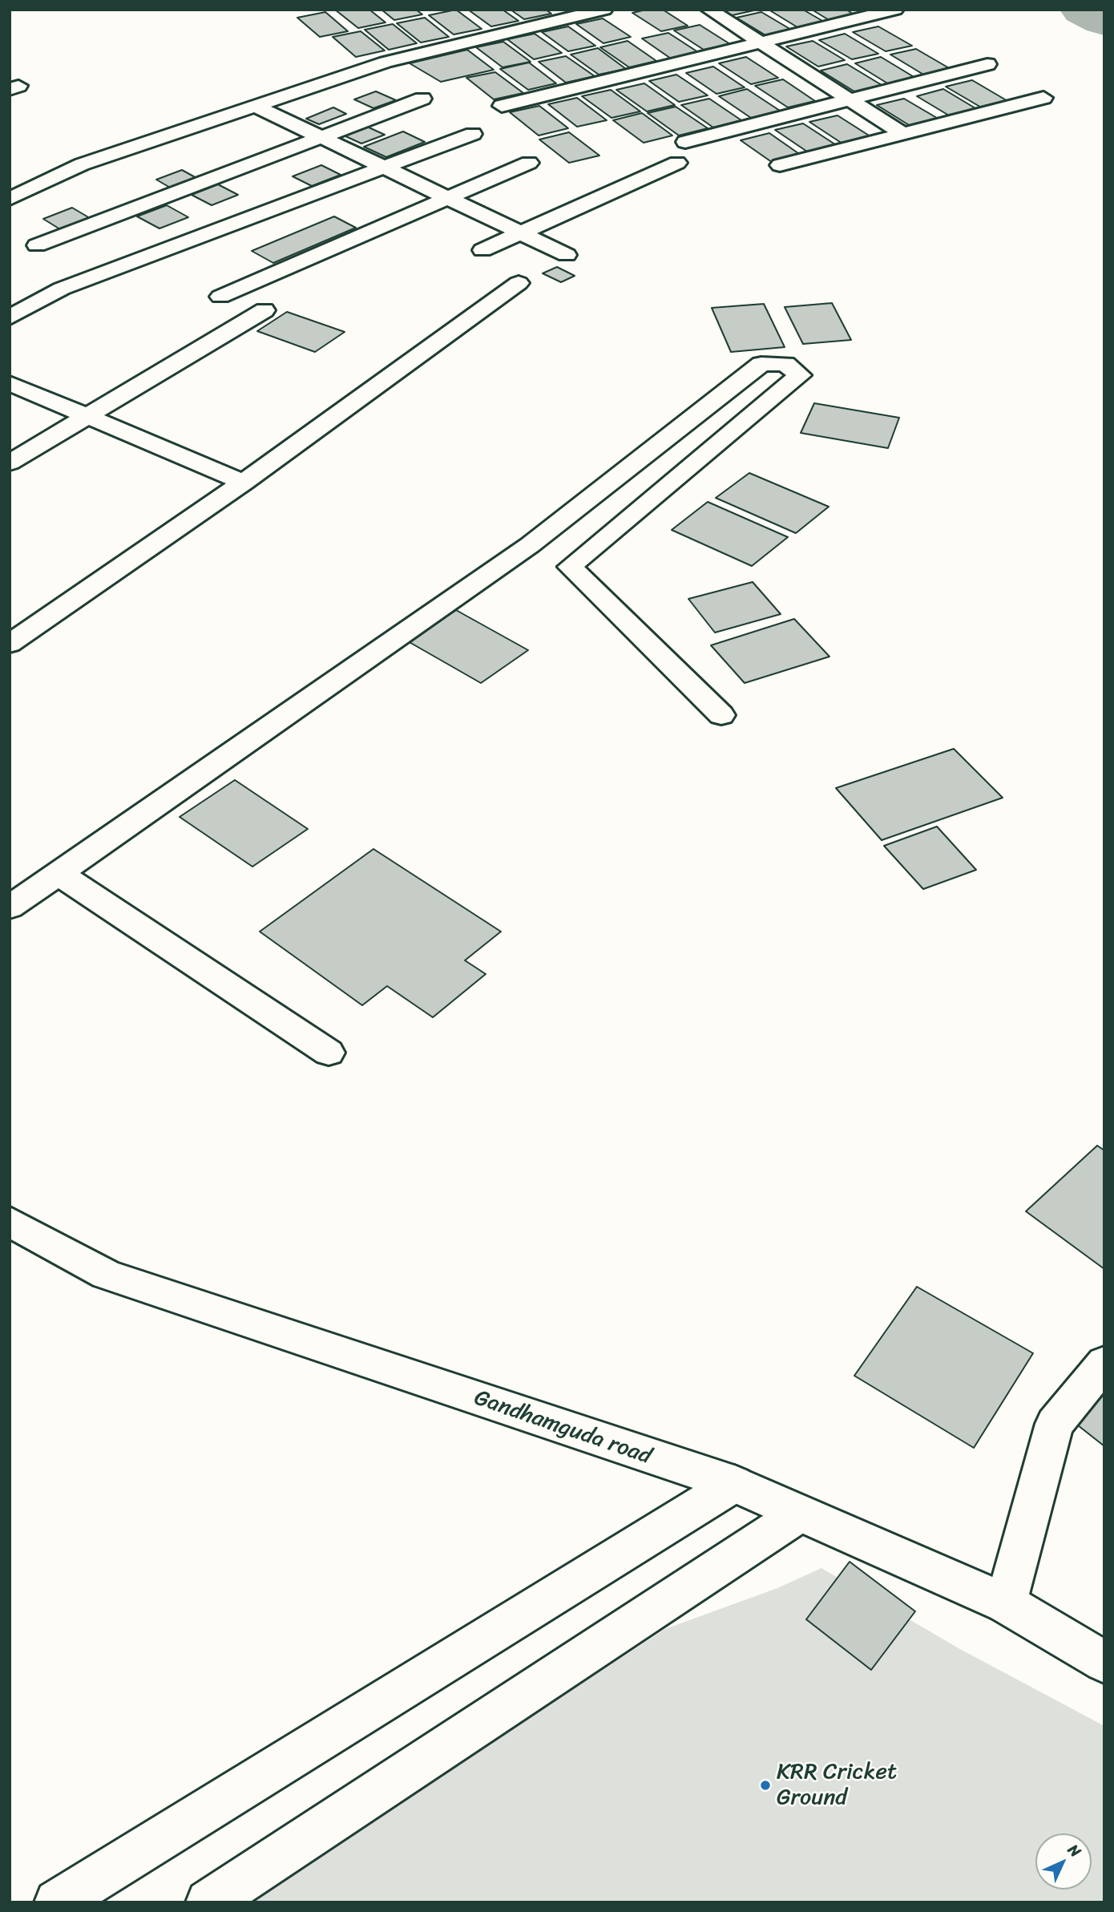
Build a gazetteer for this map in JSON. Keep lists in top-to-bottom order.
{
  "streets": {
    "street": ["Gandhamguda road"]
  },
  "places": ["KRR Cricket Ground"],
  "north": "top right"
}
